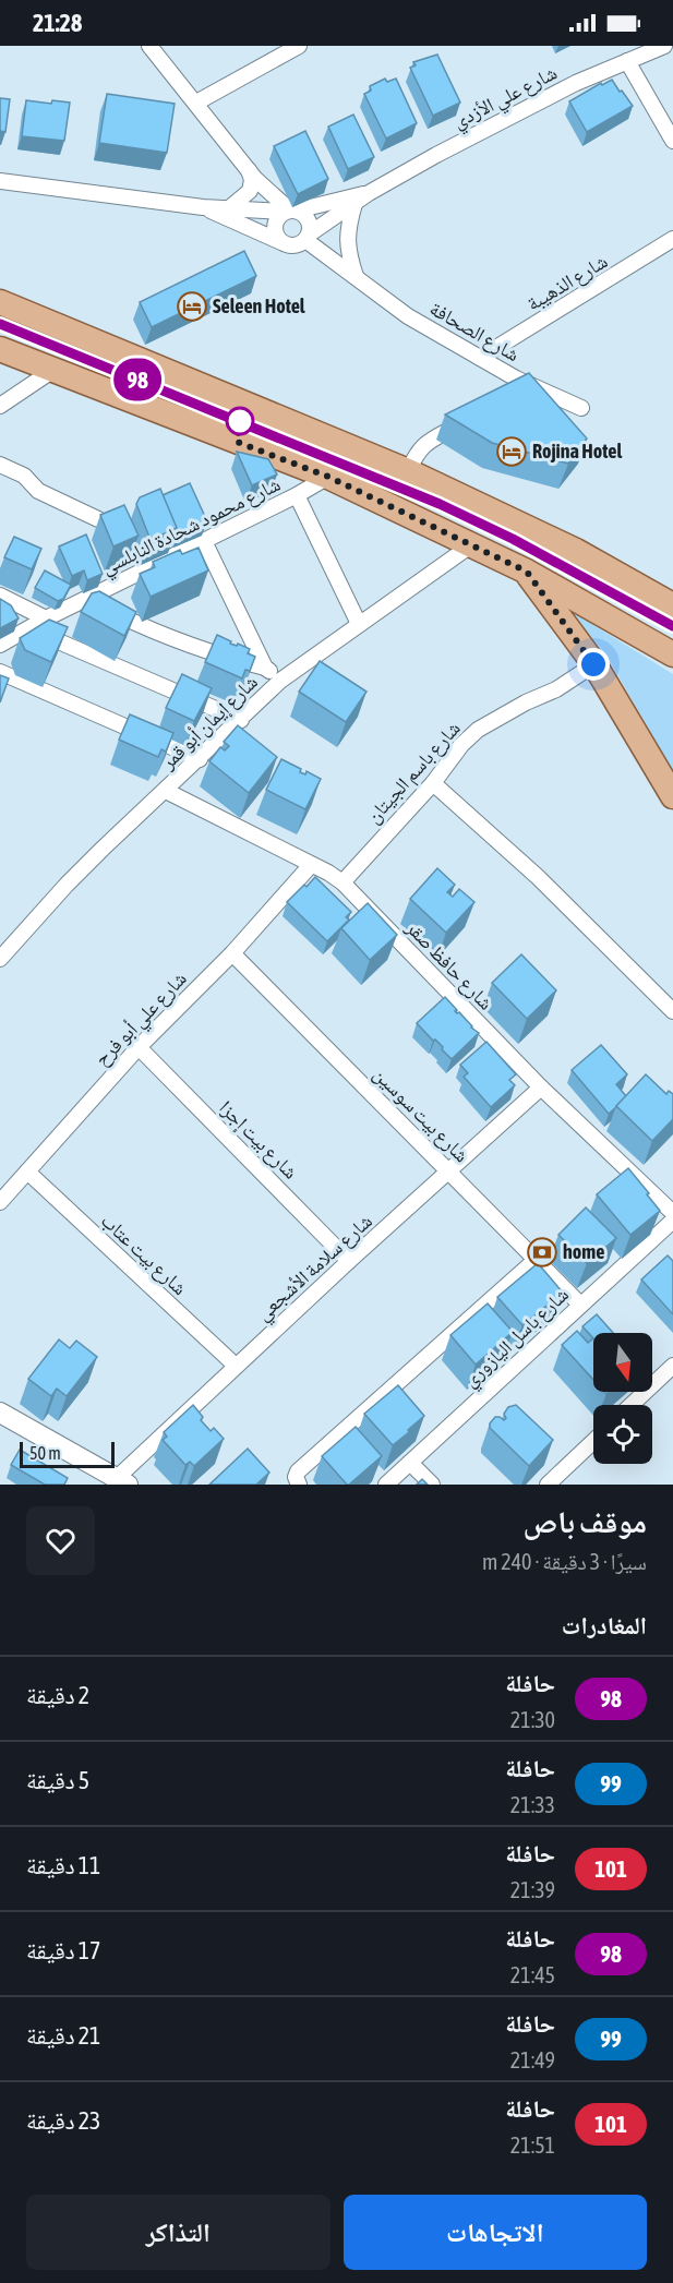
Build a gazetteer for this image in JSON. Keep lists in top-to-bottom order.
{
  "streets": {
    "street": [
      "شارع علي الأزدي",
      "شارع الذهيبة",
      "شارع الصحافة",
      "شارع محمود شحادة النابلسي",
      "شارع إيمان أبو قمر",
      "شارع باسم الجيتان",
      "شارع حافظ صقر",
      "شارع علي أبو فرح",
      "شارع بيت سوسين",
      "شارع بيت إجزا",
      "شارع بيت عتاب",
      "شارع سلامة الأشجعي",
      "شارع باسل اليازوري"
    ]
  },
  "crossings": [
    ["شارع علي الأزدي", "شارع الصحافة"],
    ["شارع الذهيبة", "شارع الصحافة"],
    ["شارع إيمان أبو قمر", "شارع حافظ صقر"],
    ["شارع باسم الجيتان", "شارع حافظ صقر"],
    ["شارع حافظ صقر", "شارع علي أبو فرح"],
    ["شارع حافظ صقر", "شارع سلامة الأشجعي"],
    ["شارع علي أبو فرح", "شارع بيت سوسين"],
    ["شارع علي أبو فرح", "شارع بيت إجزا"],
    ["شارع علي أبو فرح", "شارع بيت عتاب"],
    ["شارع بيت سوسين", "شارع سلامة الأشجعي"],
    ["شارع بيت سوسين", "شارع باسل اليازوري"],
    ["شارع بيت إجزا", "شارع سلامة الأشجعي"],
    ["شارع بيت عتاب", "شارع سلامة الأشجعي"]
  ],
  "places": {
    "hotel": ["Seleen Hotel", "Rojina Hotel"],
    "bank": ["home"]
  },
  "lines": ["bus line 98"],
  "scale_bar": "50 m",
  "north": "bottom",
  "page": {
    "status": "21:28",
    "on_map": "98",
    "scale": "50 m",
    "heading": [
      ["موقف باص", "سيرًا · 3 دقيقة · 240 m"],
      "المغادرات"
    ],
    "list": [
      {
        "mark": "98",
        "name": "حافلة",
        "note": "21:30",
        "value": "2 دقيقة"
      },
      {
        "mark": "99",
        "name": "حافلة",
        "note": "21:33",
        "value": "5 دقيقة"
      },
      {
        "mark": "101",
        "name": "حافلة",
        "note": "21:39",
        "value": "11 دقيقة"
      },
      {
        "mark": "98",
        "name": "حافلة",
        "note": "21:45",
        "value": "17 دقيقة"
      },
      {
        "mark": "99",
        "name": "حافلة",
        "note": "21:49",
        "value": "21 دقيقة"
      },
      {
        "mark": "101",
        "name": "حافلة",
        "note": "21:51",
        "value": "23 دقيقة"
      }
    ],
    "buttons": ["الاتجاهات", "التذاكر"]
  }
}
